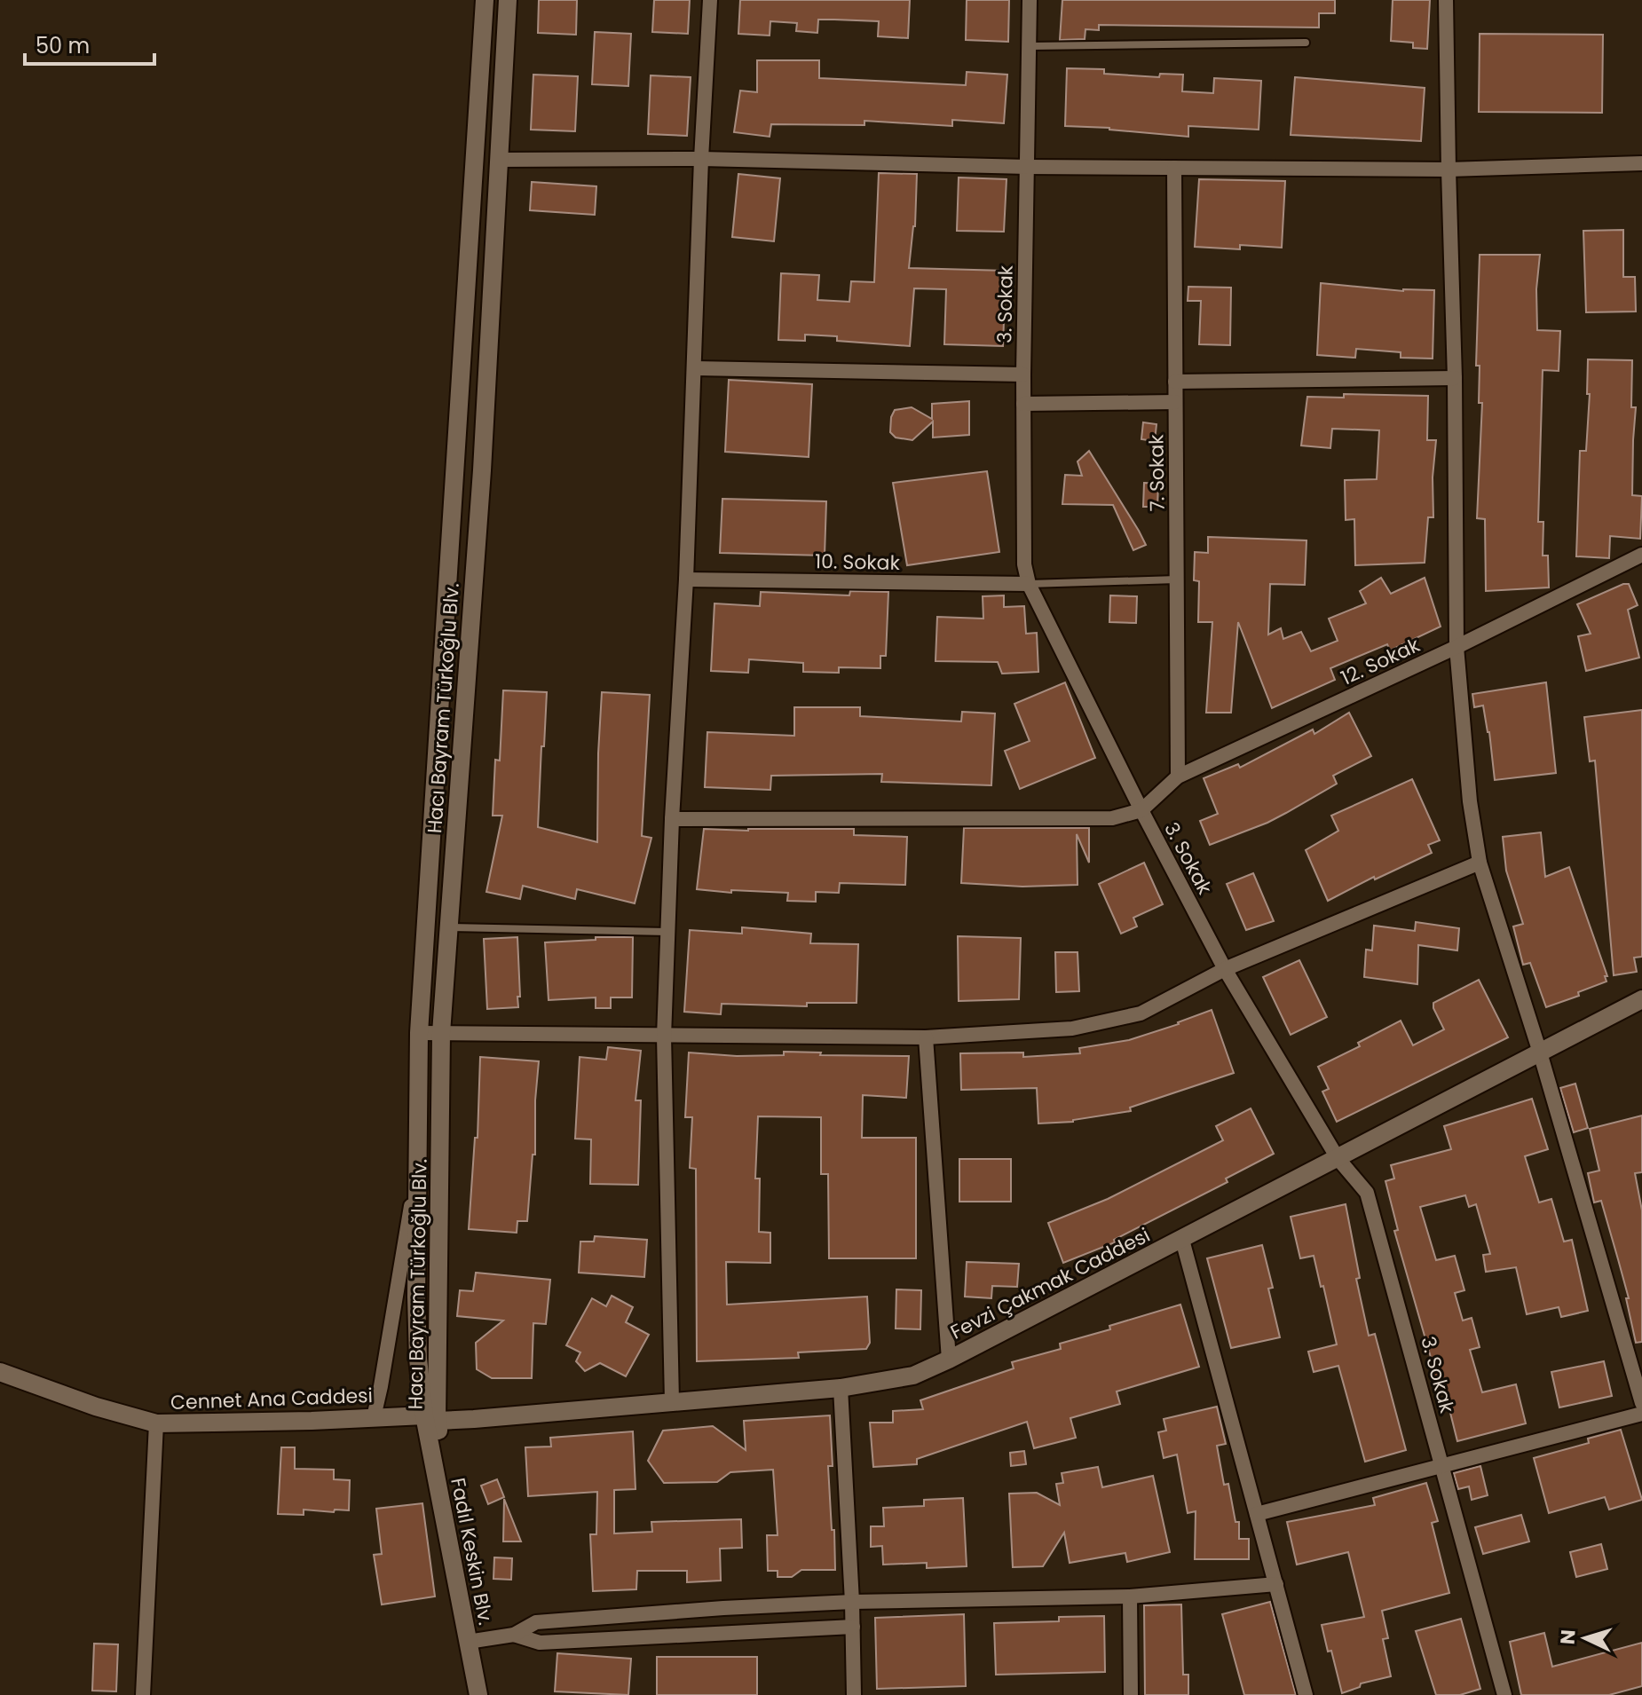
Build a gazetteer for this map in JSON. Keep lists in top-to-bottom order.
{
  "streets": {
    "street": [
      "3. Sokak",
      "7. Sokak",
      "10. Sokak",
      "12. Sokak",
      "Hacı Bayram Türkoğlu Blv.",
      "Fevzi Çakmak Caddesi",
      "Cennet Ana Caddesi",
      "Fadıl Keskin Blv."
    ]
  },
  "crossings": [
    ["3. Sokak", "10. Sokak"],
    ["3. Sokak", "12. Sokak"],
    ["3. Sokak", "Fevzi Çakmak Caddesi"],
    ["7. Sokak", "12. Sokak"],
    ["Hacı Bayram Türkoğlu Blv.", "Fevzi Çakmak Caddesi"],
    ["Hacı Bayram Türkoğlu Blv.", "Cennet Ana Caddesi"],
    ["Hacı Bayram Türkoğlu Blv.", "Fadıl Keskin Blv."],
    ["Fevzi Çakmak Caddesi", "Cennet Ana Caddesi"],
    ["Fevzi Çakmak Caddesi", "Fadıl Keskin Blv."],
    ["Cennet Ana Caddesi", "Fadıl Keskin Blv."]
  ],
  "scale_bar": "50 m",
  "north": "left"
}
